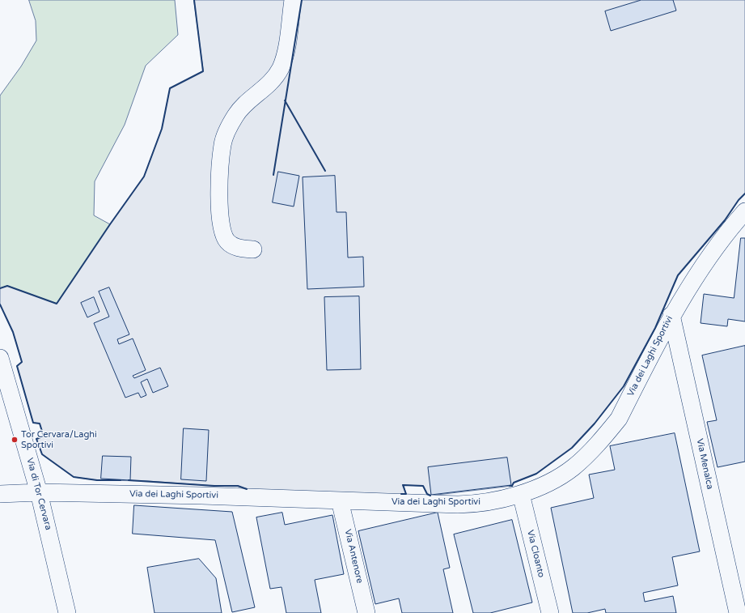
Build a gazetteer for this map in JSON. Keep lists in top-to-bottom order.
{
  "streets": {
    "street": [
      "Via dei Laghi Sportivi",
      "Via Menalca",
      "Via di Tor Cervara",
      "Via Cloanto",
      "Via Antenore"
    ]
  },
  "crossings": [
    ["Via dei Laghi Sportivi", "Via Menalca"],
    ["Via dei Laghi Sportivi", "Via di Tor Cervara"],
    ["Via dei Laghi Sportivi", "Via Cloanto"],
    ["Via dei Laghi Sportivi", "Via Antenore"]
  ],
  "places": ["Tor Cervara/Laghi Sportivi"]
}
